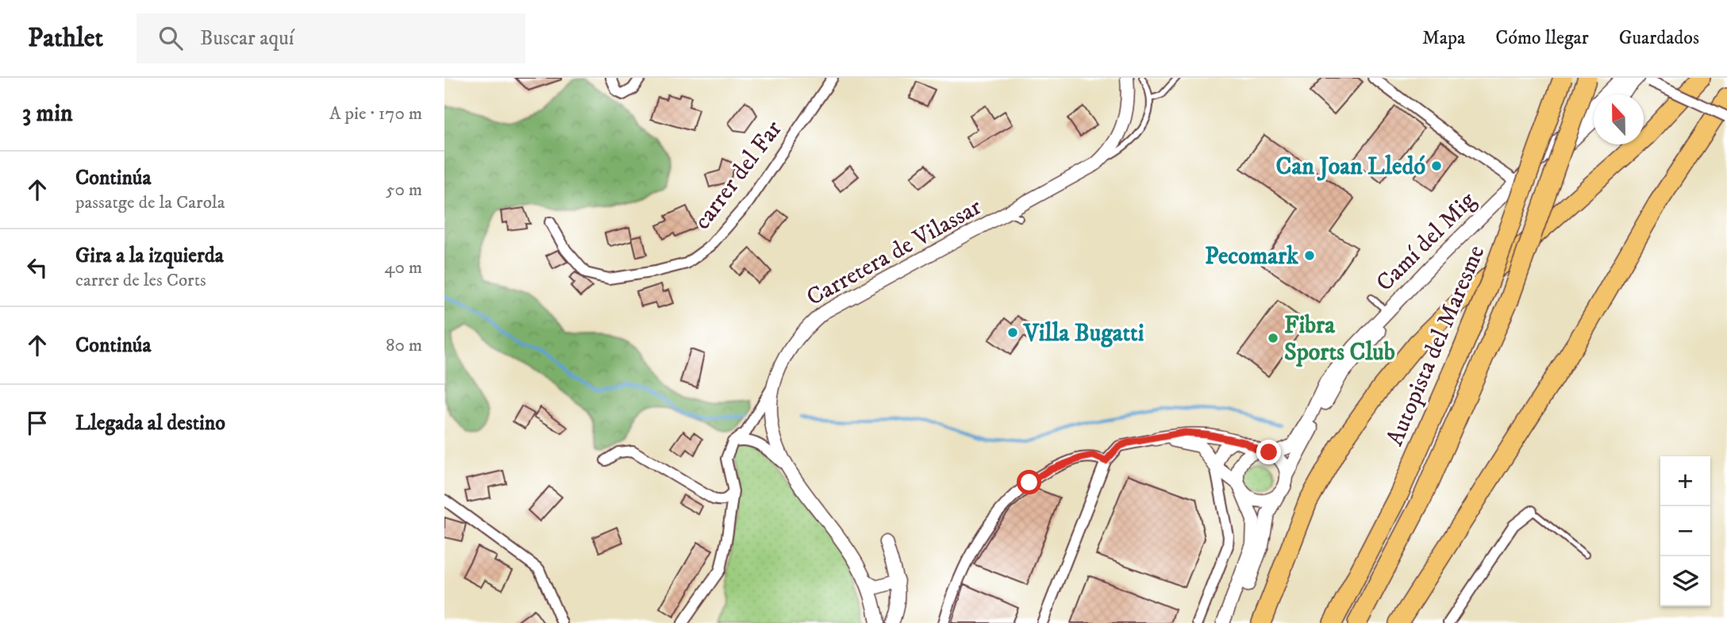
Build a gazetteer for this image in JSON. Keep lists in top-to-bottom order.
{
  "streets": {
    "highway": ["Autopista del Maresme"],
    "street": ["carrer del Far", "Camí del Mig", "Carretera de Vilassar"]
  },
  "places": [
    "Can Joan Lledó",
    "Pecomark",
    "Villa Bugatti",
    "Fibra Sports Club"
  ],
  "north": "top",
  "page": {
    "header": "Pathlet",
    "search": "Buscar aquí",
    "nav": ["Mapa", "Cómo llegar", "Guardados"],
    "heading": ["3 min", "A pie · 170 m"],
    "list": [
      ["Continúa", "passatge de la Carola", "50 m"],
      ["Gira a la izquierda", "carrer de les Corts", "40 m"],
      ["Continúa", "80 m"],
      "Llegada al destino"
    ],
    "map_buttons": ["+", "−"]
  }
}
